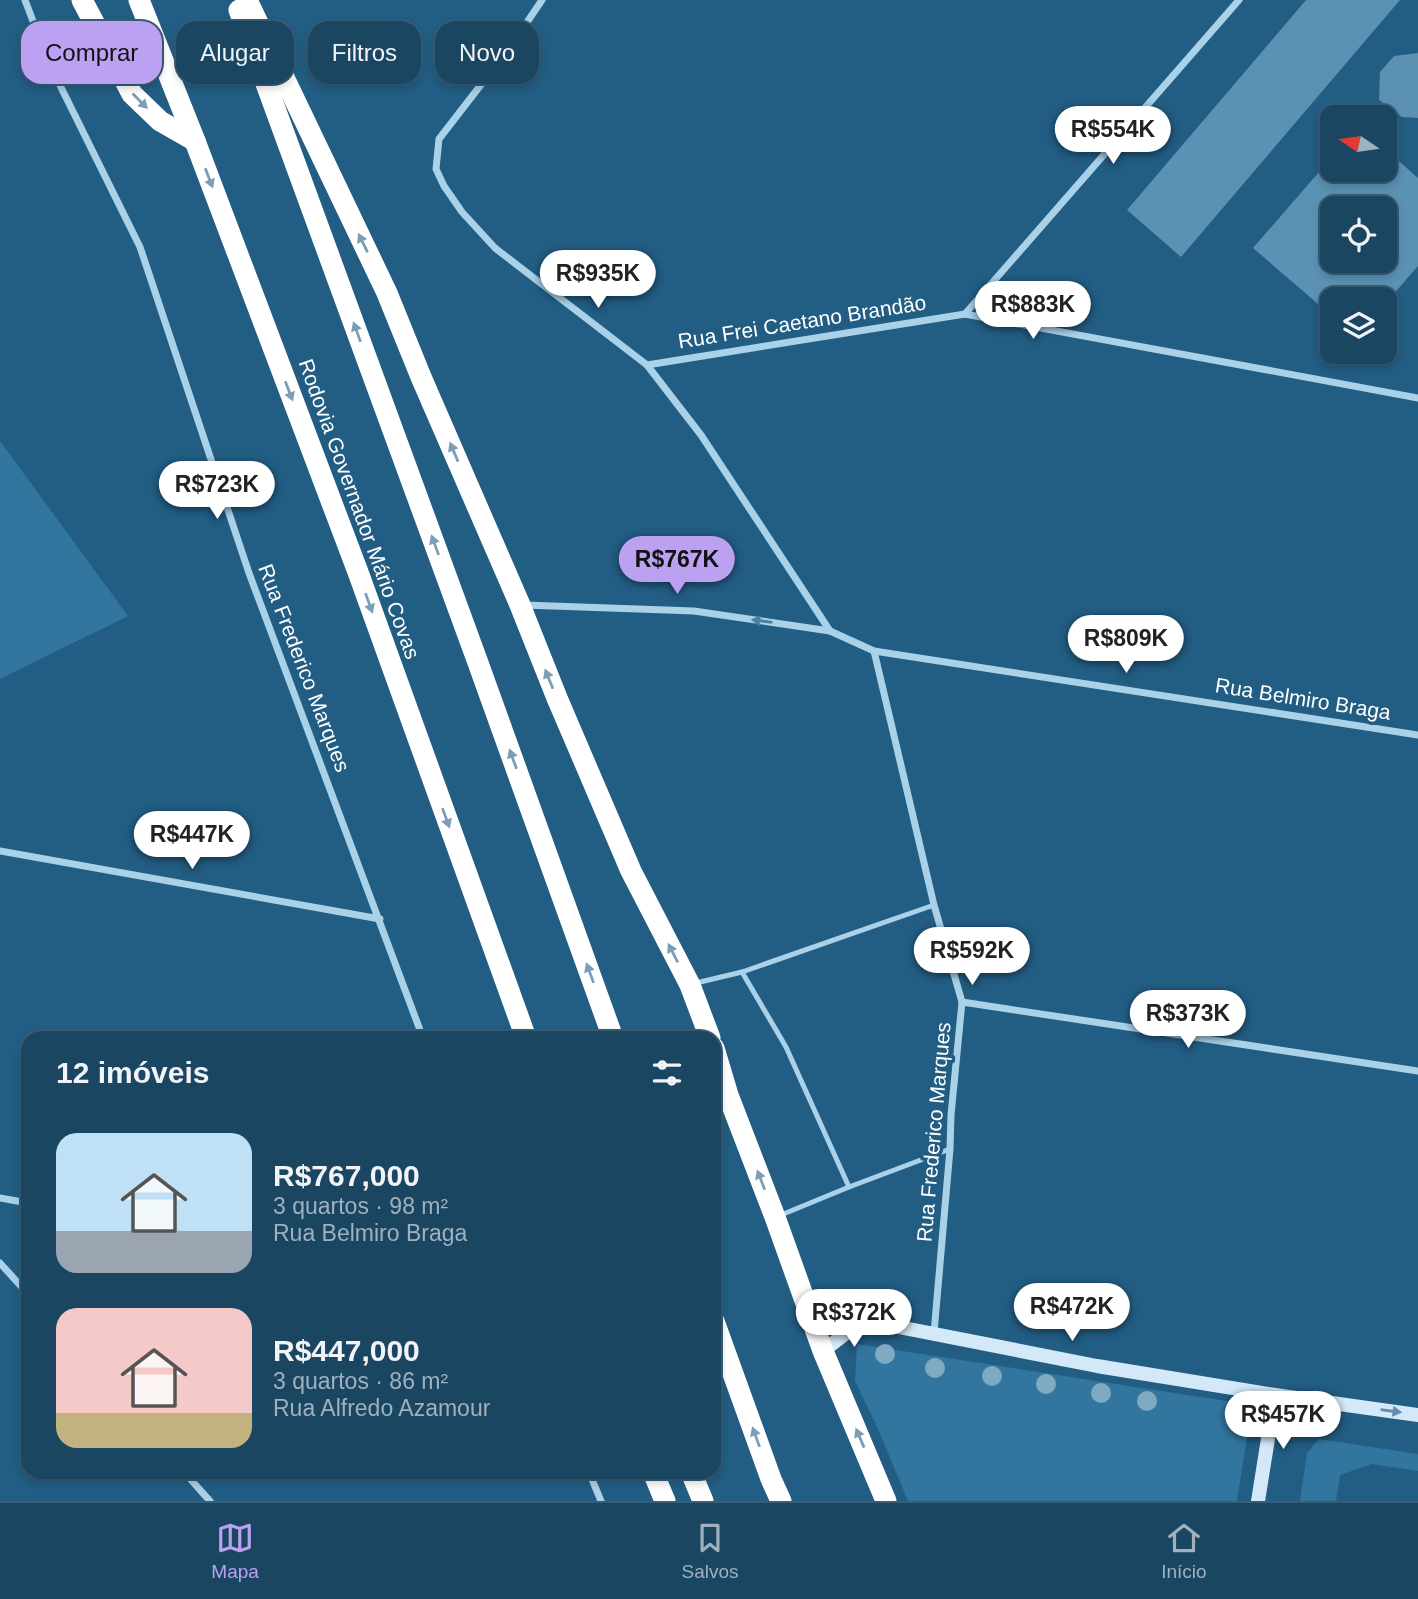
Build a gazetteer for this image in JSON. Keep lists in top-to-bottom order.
{
  "streets": {
    "highway": ["Rodovia Governador Mário Covas"],
    "street": ["Rua Frei Caetano Brandão", "Rua Frederico Marques", "Rua Belmiro Braga"]
  },
  "crossings": [
    ["Rua Frederico Marques", "Rua Belmiro Braga"]
  ],
  "north": "left",
  "page": {
    "chip": [
      "Comprar",
      "Alugar",
      "Filtros",
      "Novo"
    ],
    "price": [
      "R$554K",
      "R$935K",
      "R$883K",
      "R$723K",
      "R$767K",
      "R$809K",
      "R$447K",
      "R$592K",
      "R$373K",
      "R$472K",
      "R$372K",
      "R$457K"
    ],
    "heading": "12 imóveis",
    "list": [
      {
        "name": "R$767,000",
        "note": "3 quartos · 98 m² · Rua Belmiro Braga"
      },
      {
        "name": "R$447,000",
        "note": "3 quartos · 86 m² · Rua Alfredo Azamour"
      }
    ],
    "tabs": ["Mapa", "Salvos", "Início"]
  }
}
